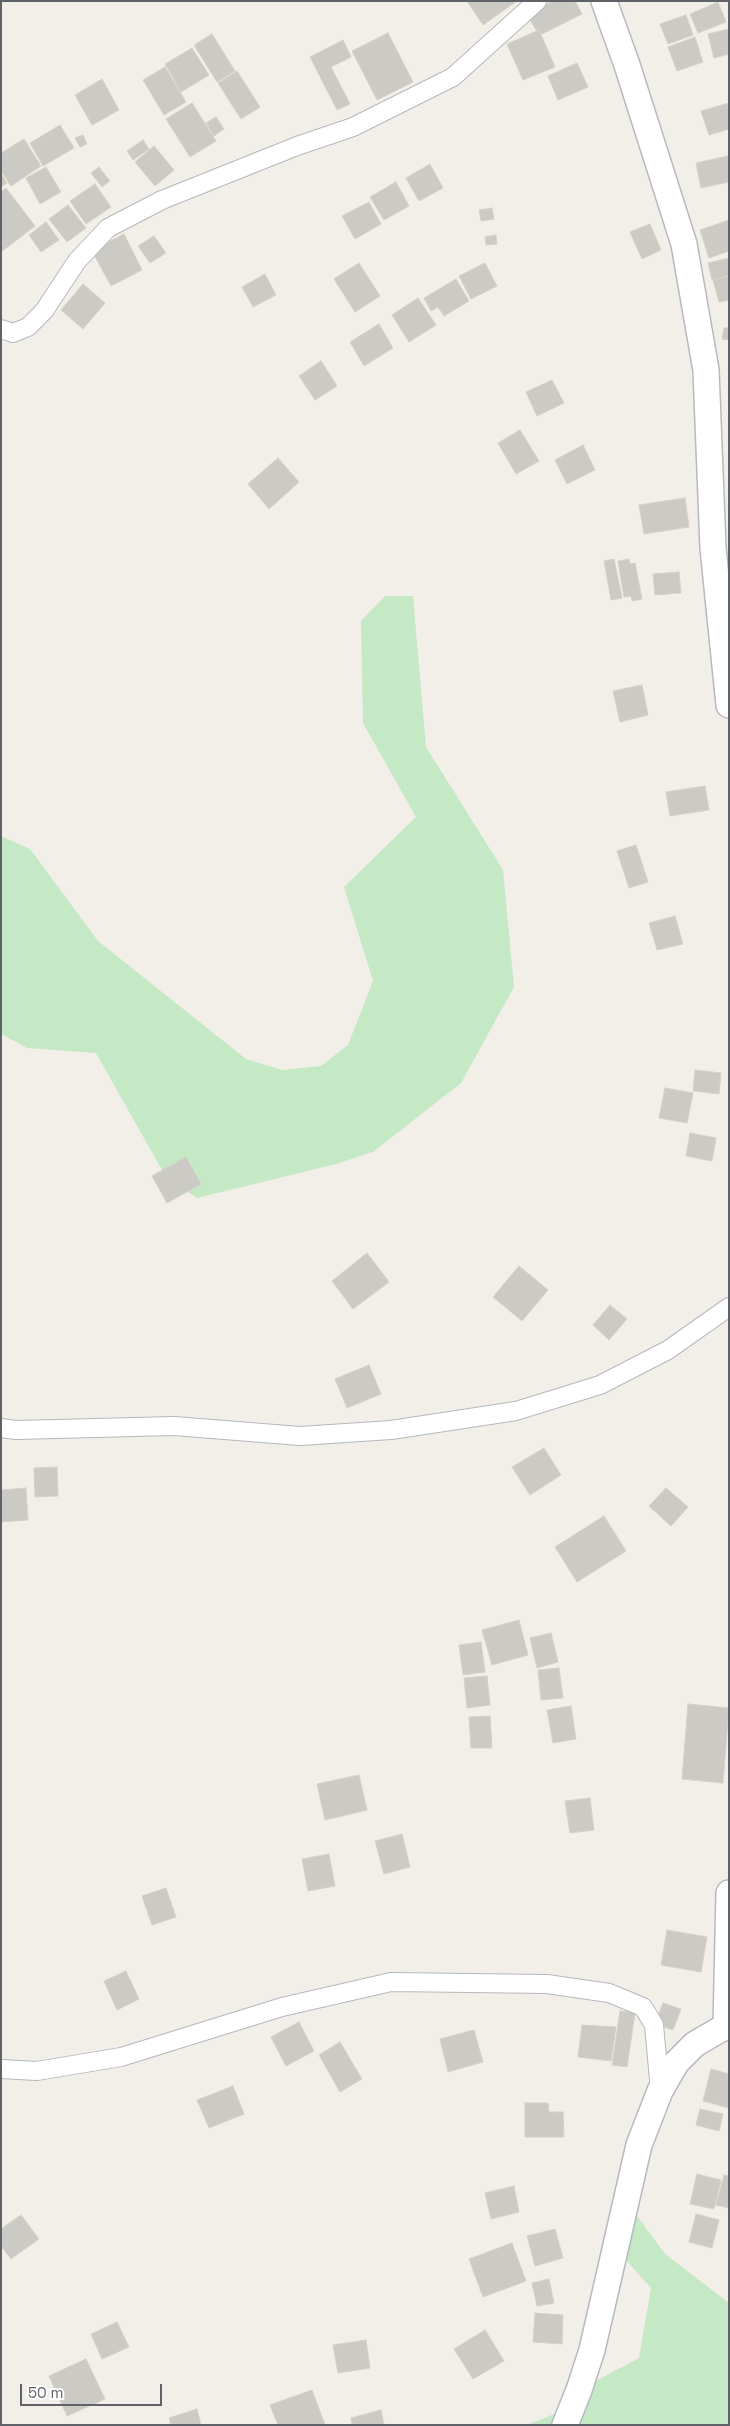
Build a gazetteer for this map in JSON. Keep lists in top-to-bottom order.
{
  "scale_bar": "50 m"
}
